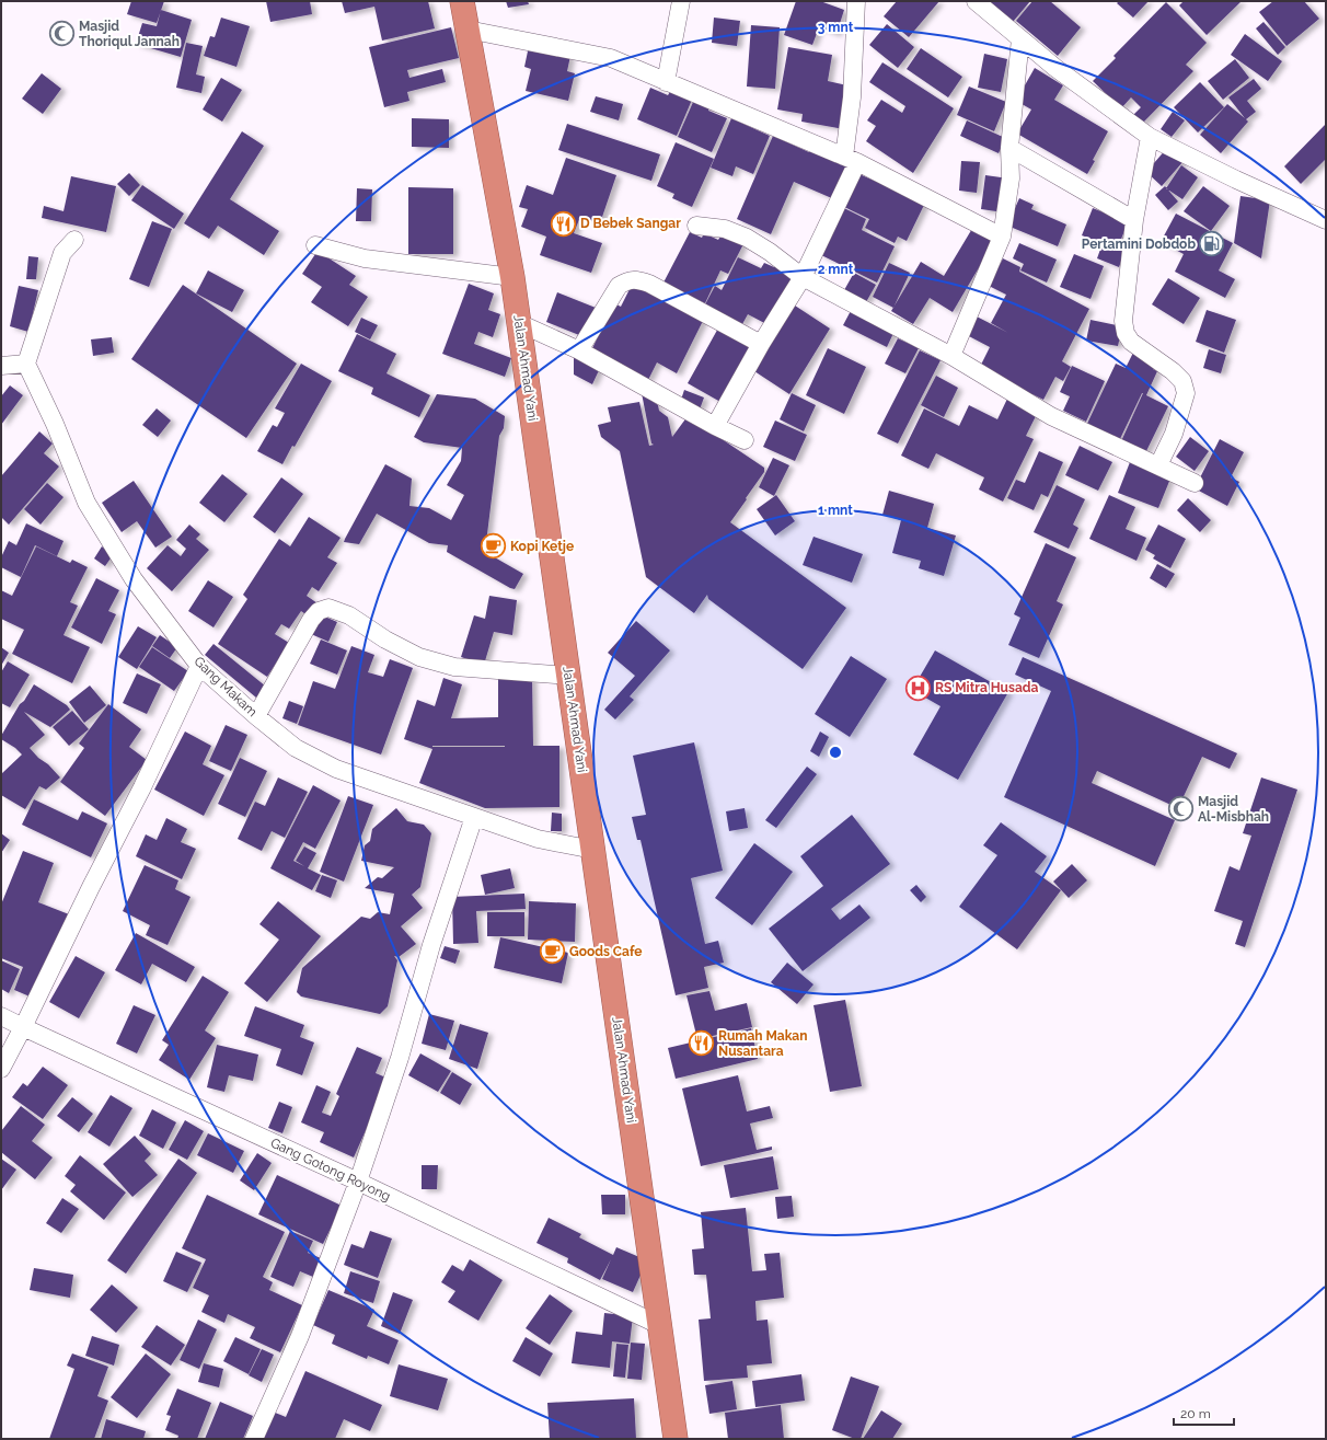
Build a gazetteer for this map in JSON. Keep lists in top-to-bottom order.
{
  "streets": {
    "highway": ["Jalan Ahmad Yani"],
    "street": ["Gang Makam", "Gang Gotong Royong"]
  },
  "crossings": [
    ["Jalan Ahmad Yani", "Gang Makam"],
    ["Jalan Ahmad Yani", "Gang Gotong Royong"]
  ],
  "places": {
    "mosque": ["Masjid Thoriqul Jannah", "Masjid Al-Misbhah"],
    "restaurant": ["D Bebek Sangar", "Rumah Makan Nusantara"],
    "fuel station": ["Pertamini Dobdob"],
    "cafe": ["Kopi Ketje", "Goods Cafe"],
    "hospital": ["RS Mitra Husada"]
  },
  "scale_bar": "20 m",
  "rings": ["3 mnt", "2 mnt", "1 mnt"]
}
